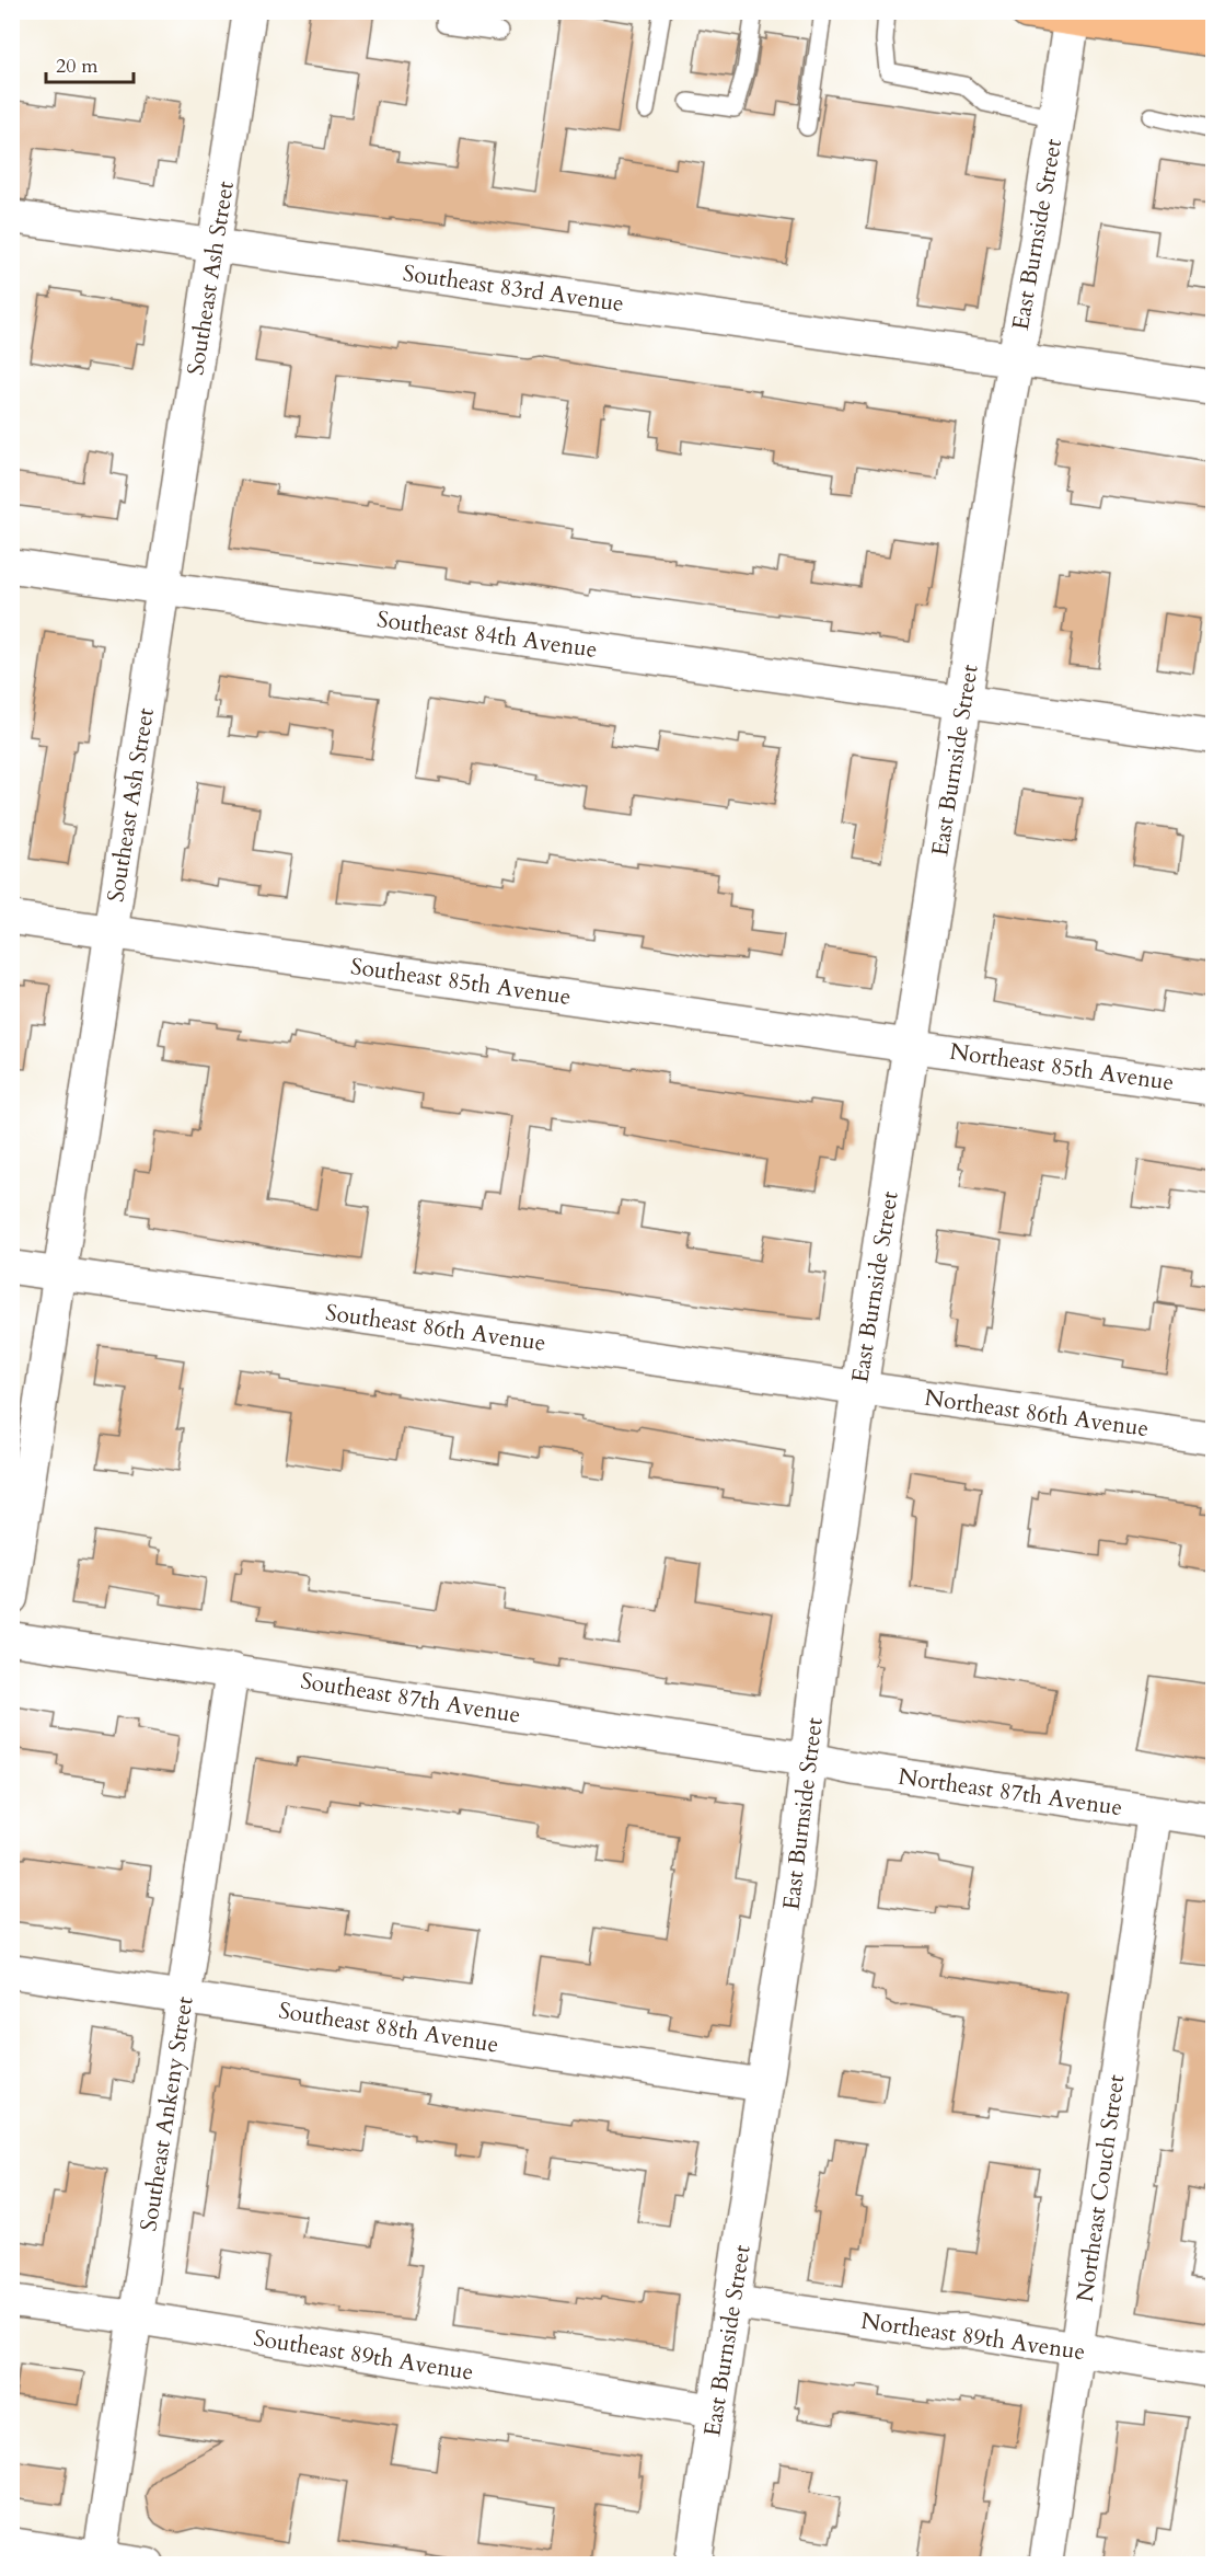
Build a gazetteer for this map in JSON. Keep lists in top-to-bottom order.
{
  "streets": {
    "street": [
      "East Burnside Street",
      "Southeast Ash Street",
      "Southeast 83rd Avenue",
      "Southeast 84th Avenue",
      "Southeast 85th Avenue",
      "Northeast 85th Avenue",
      "Southeast 86th Avenue",
      "Northeast 86th Avenue",
      "Southeast 87th Avenue",
      "Northeast 87th Avenue",
      "Southeast 88th Avenue",
      "Southeast Ankeny Street",
      "Northeast Couch Street",
      "Northeast 89th Avenue",
      "Southeast 89th Avenue"
    ]
  },
  "crossings": [
    ["East Burnside Street", "Southeast 83rd Avenue"],
    ["East Burnside Street", "Southeast 84th Avenue"],
    ["East Burnside Street", "Southeast 85th Avenue"],
    ["East Burnside Street", "Northeast 85th Avenue"],
    ["East Burnside Street", "Southeast 86th Avenue"],
    ["East Burnside Street", "Northeast 86th Avenue"],
    ["East Burnside Street", "Southeast 87th Avenue"],
    ["East Burnside Street", "Northeast 87th Avenue"],
    ["East Burnside Street", "Southeast 88th Avenue"],
    ["East Burnside Street", "Northeast 89th Avenue"],
    ["East Burnside Street", "Southeast 89th Avenue"],
    ["Southeast Ash Street", "Southeast 83rd Avenue"],
    ["Southeast Ash Street", "Southeast 84th Avenue"],
    ["Southeast Ash Street", "Southeast 85th Avenue"],
    ["Southeast Ash Street", "Southeast 86th Avenue"],
    ["Southeast 85th Avenue", "Northeast 85th Avenue"],
    ["Southeast 86th Avenue", "Northeast 86th Avenue"],
    ["Southeast 87th Avenue", "Northeast 87th Avenue"],
    ["Southeast 87th Avenue", "Southeast Ankeny Street"],
    ["Northeast 87th Avenue", "Northeast Couch Street"],
    ["Southeast 88th Avenue", "Southeast Ankeny Street"],
    ["Southeast Ankeny Street", "Southeast 89th Avenue"],
    ["Northeast Couch Street", "Northeast 89th Avenue"]
  ],
  "scale_bar": "20 m"
}
